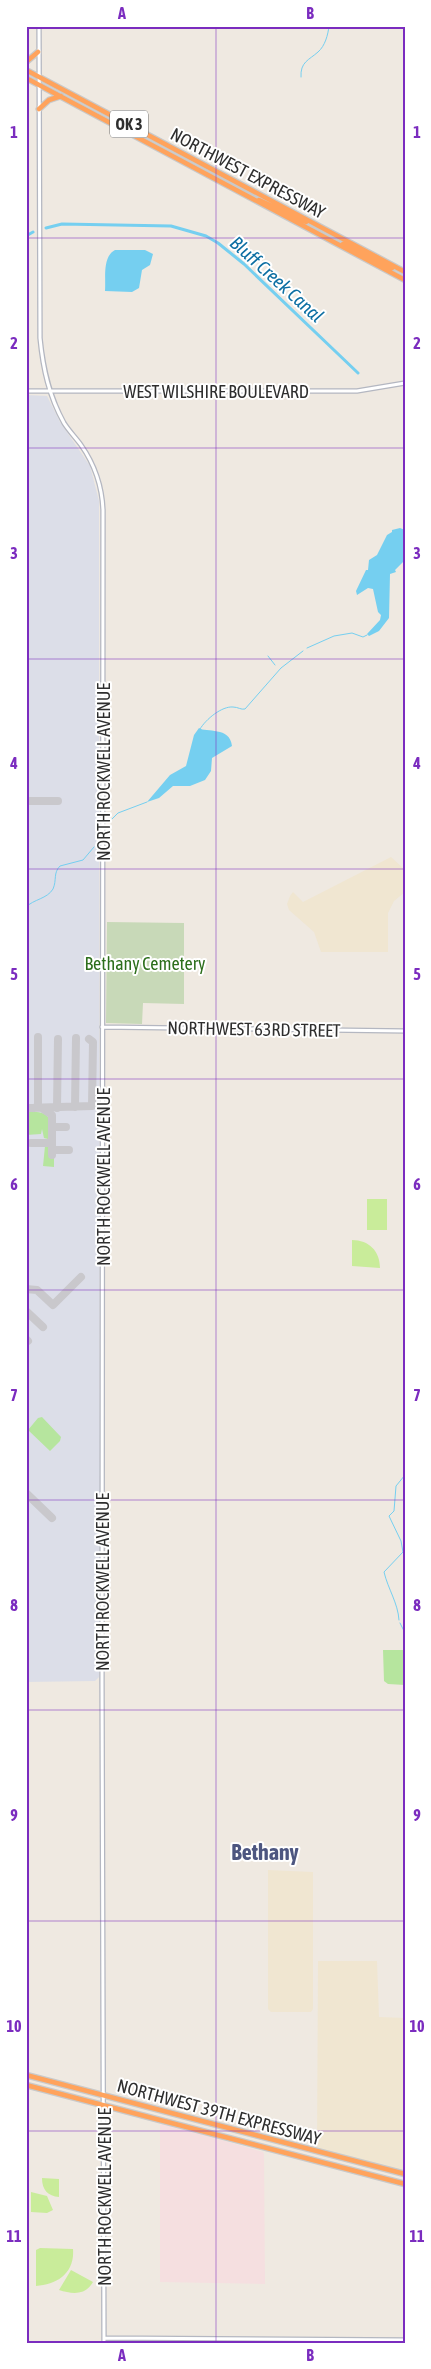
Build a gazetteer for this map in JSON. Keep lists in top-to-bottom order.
{
  "streets": {
    "highway": ["OK 3", "NORTHWEST EXPRESSWAY", "NORTHWEST 39TH EXPRESSWAY"],
    "main road": ["WEST WILSHIRE BOULEVARD", "NORTH ROCKWELL AVENUE", "NORTHWEST 63RD STREET"]
  },
  "crossings": [
    ["NORTHWEST EXPRESSWAY", "NORTH ROCKWELL AVENUE"],
    ["WEST WILSHIRE BOULEVARD", "NORTH ROCKWELL AVENUE"],
    ["NORTH ROCKWELL AVENUE", "NORTHWEST 63RD STREET"],
    ["NORTH ROCKWELL AVENUE", "NORTHWEST 39TH EXPRESSWAY"]
  ],
  "districts": ["Bethany"],
  "water": ["Bluff Creek Canal"],
  "parks": ["Bethany Cemetery"],
  "grid": {
    "columns": ["A", "B"],
    "rows": [
      "1",
      "2",
      "3",
      "4",
      "5",
      "6",
      "7",
      "8",
      "9",
      "10",
      "11"
    ]
  }
}
